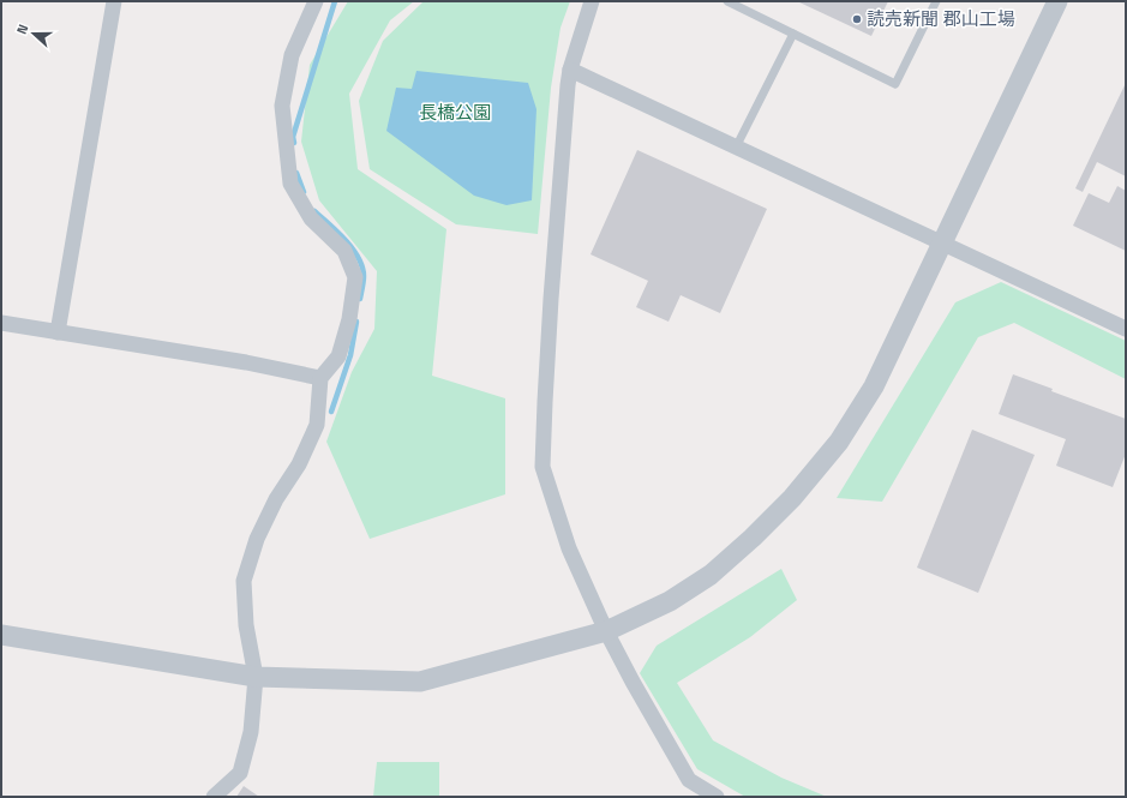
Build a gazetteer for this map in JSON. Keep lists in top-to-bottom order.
{
  "parks": ["長橋公園"],
  "places": ["読売新聞 郡山工場"],
  "north": "left"
}
